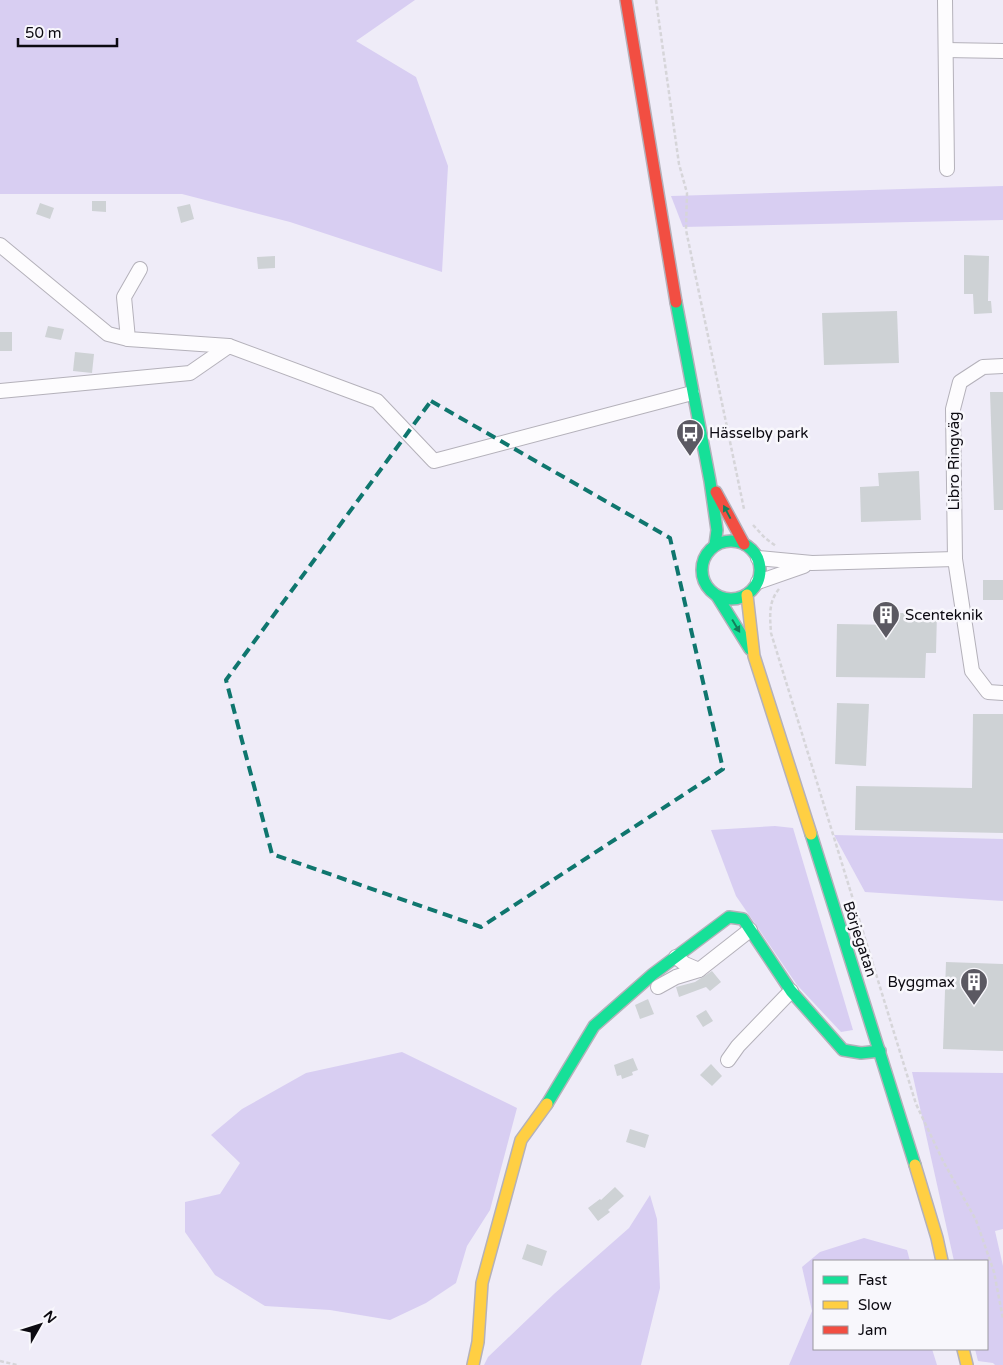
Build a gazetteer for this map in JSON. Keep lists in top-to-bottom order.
{
  "streets": {
    "main road": ["Börjegatan"],
    "street": ["Libro Ringväg"]
  },
  "places": {
    "bus stop": ["Hässelby park"],
    "building": ["Scenteknik", "Byggmax"]
  },
  "legend": ["Fast", "Slow", "Jam"],
  "scale_bar": "50 m",
  "north": "top right"
}
